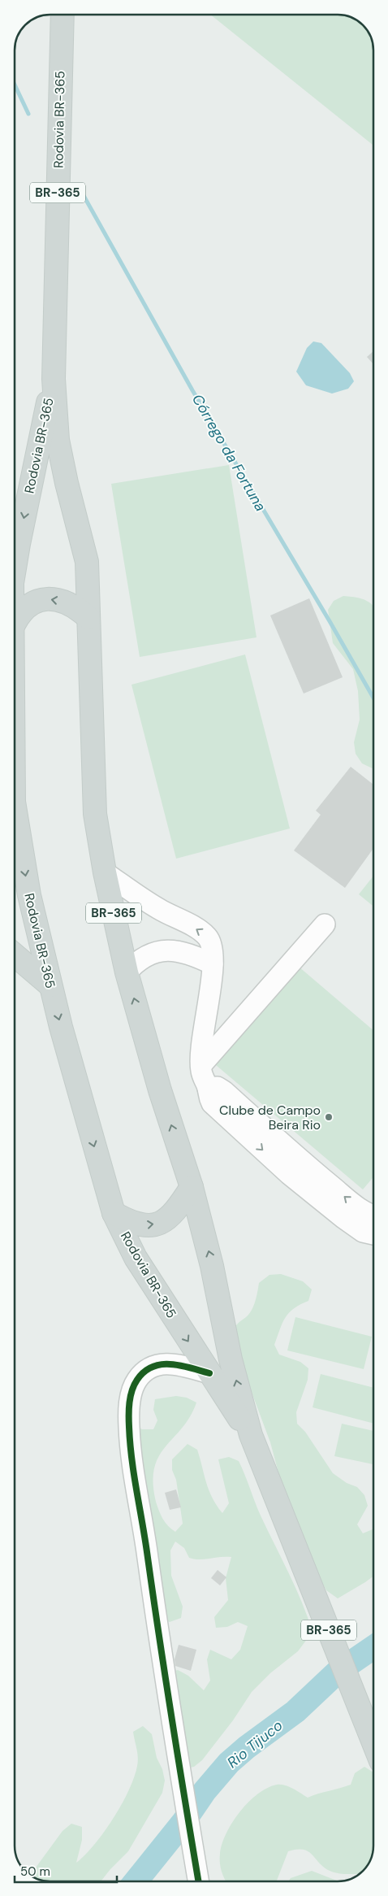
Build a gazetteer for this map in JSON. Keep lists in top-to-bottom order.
{
  "streets": {
    "main road": ["Rodovia BR-365", "BR-365"]
  },
  "water": ["Córrego da Fortuna", "Rio Tijuco"],
  "places": ["Clube de Campo Beira Rio"],
  "scale_bar": "50 m"
}
